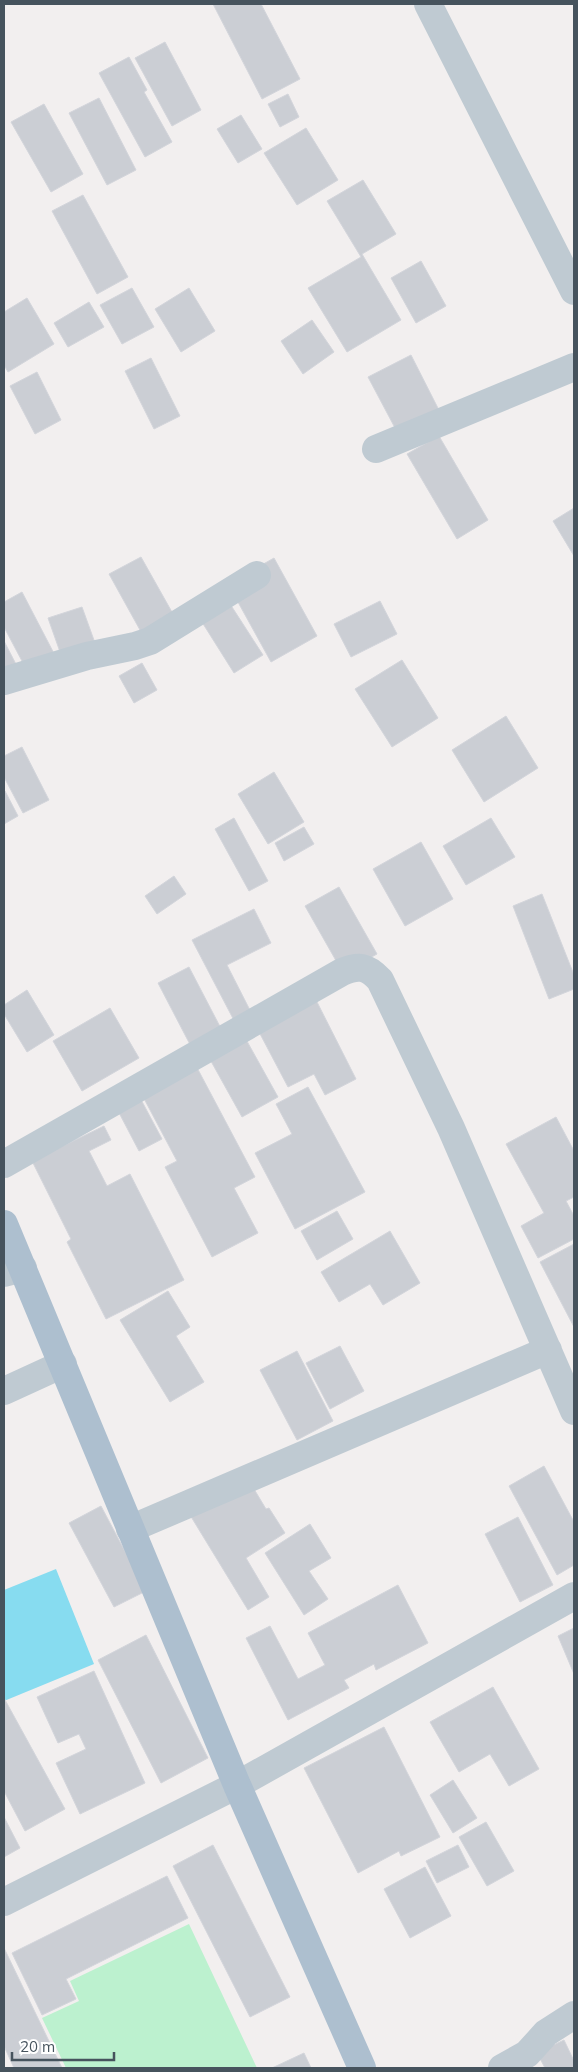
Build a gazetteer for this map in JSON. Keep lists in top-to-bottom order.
{
  "scale_bar": "20 m"
}
